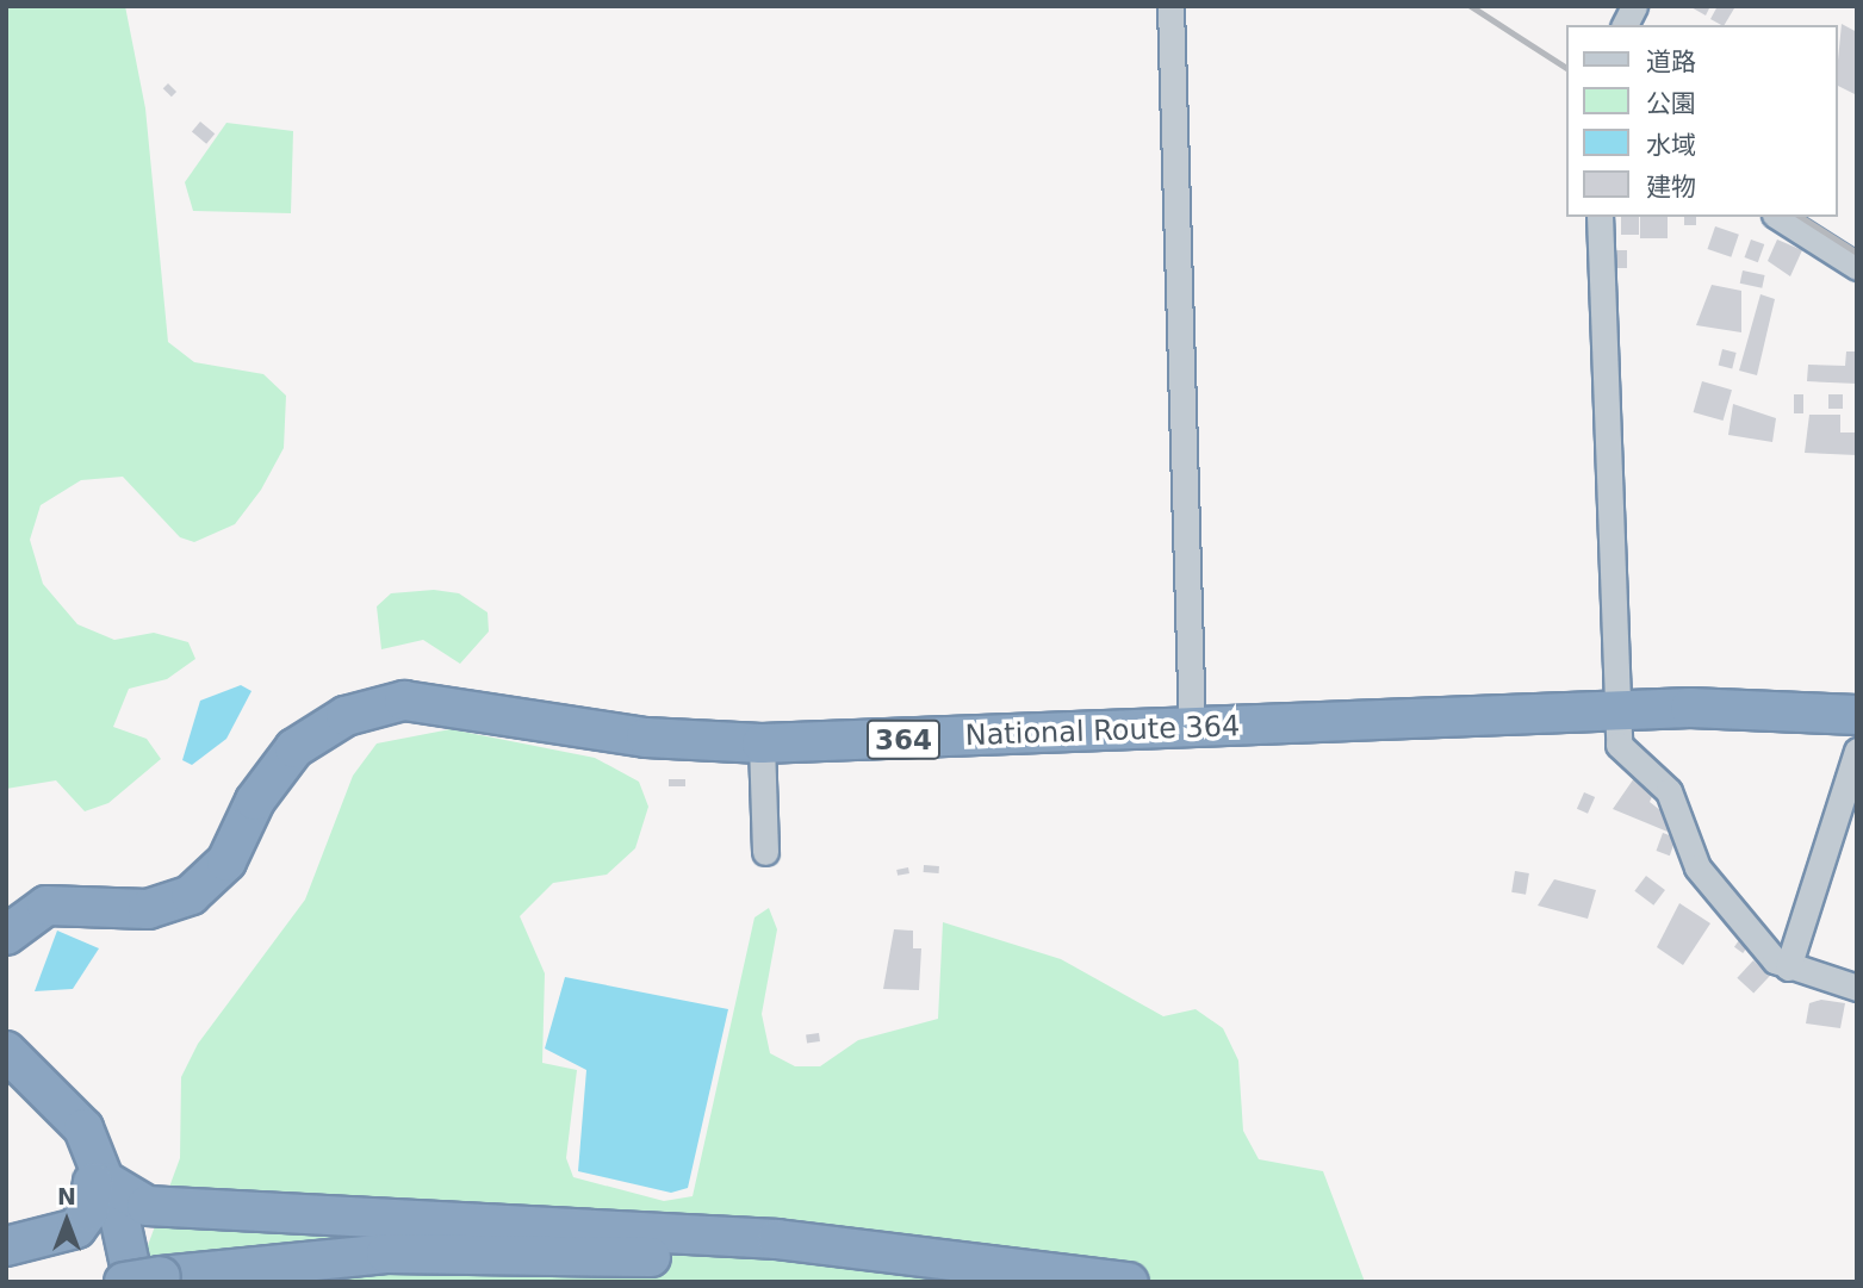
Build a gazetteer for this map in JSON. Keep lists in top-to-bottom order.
{
  "streets": {
    "highway": ["National Route 364", "364"]
  },
  "legend": [
    "道路",
    "公園",
    "水域",
    "建物"
  ],
  "north": "top"
}
